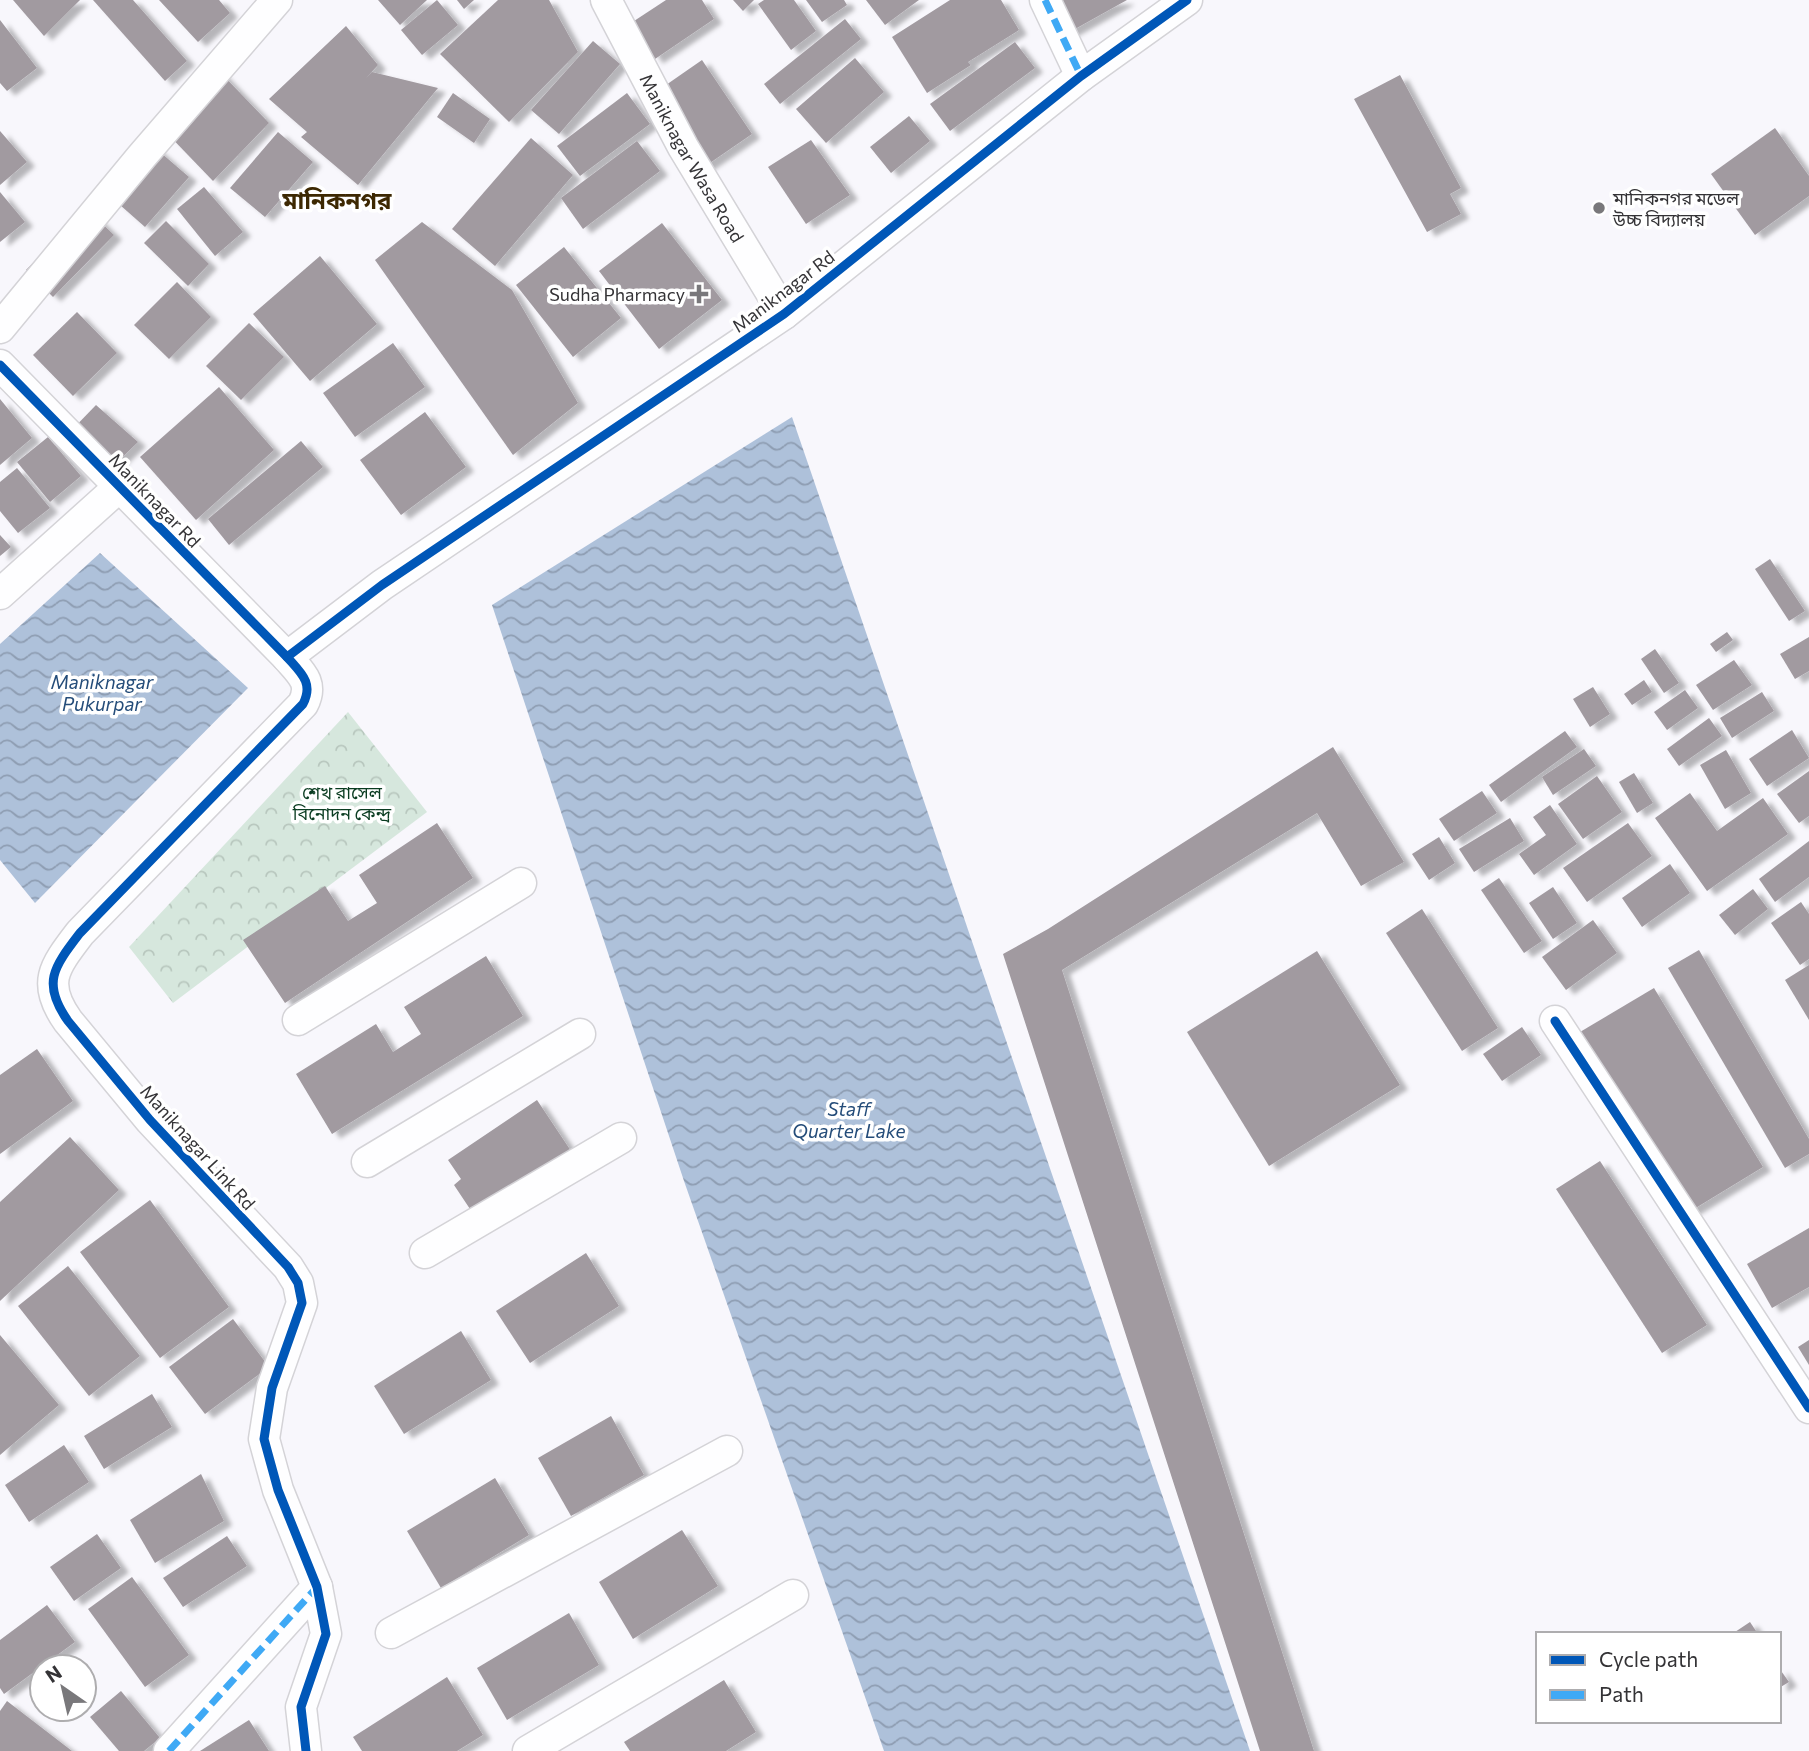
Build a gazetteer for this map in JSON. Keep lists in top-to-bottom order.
{
  "streets": {
    "street": ["Maniknagar Wasa Road", "Maniknagar Rd", "Maniknagar Link Rd"]
  },
  "crossings": [
    ["Maniknagar Wasa Road", "Maniknagar Rd"],
    ["Maniknagar Rd", "Maniknagar Link Rd"]
  ],
  "districts": ["মানিকনগর"],
  "water": ["Maniknagar Pukurpar", "Staff Quarter Lake"],
  "parks": ["শেখ রাসেল বিনোদন কেন্দ্র"],
  "places": {
    "other": ["মানিকনগর মডেল উচ্চ বিদ্যালয়"],
    "health": ["Sudha Pharmacy"]
  },
  "legend": ["Cycle path", "Path"],
  "north": "top left"
}
